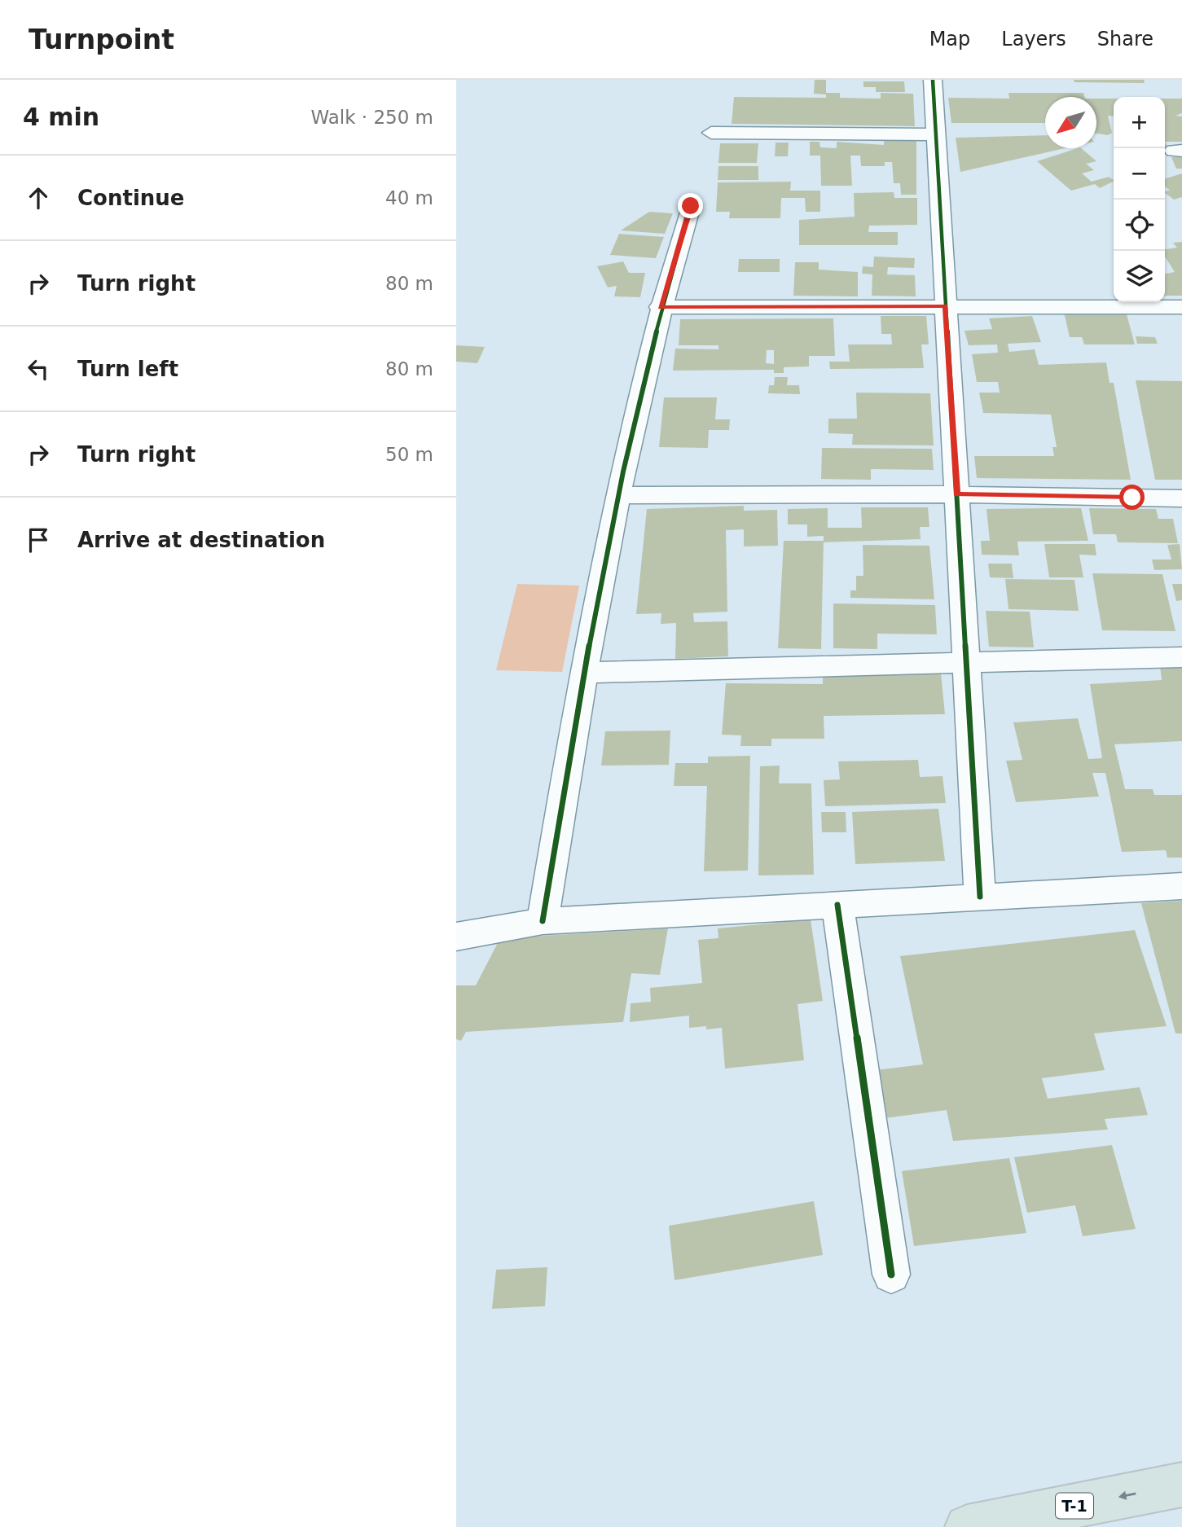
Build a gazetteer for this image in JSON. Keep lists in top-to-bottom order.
{
  "streets": {
    "highway": ["T-1"]
  },
  "north": "bottom left",
  "page": {
    "header": "Turnpoint",
    "nav": ["Map", "Layers", "Share"],
    "heading": ["4 min", "Walk · 250 m"],
    "map_buttons": ["+", "−"],
    "list": [
      ["Continue", "40 m"],
      ["Turn right", "80 m"],
      ["Turn left", "80 m"],
      ["Turn right", "50 m"],
      "Arrive at destination"
    ]
  }
}
